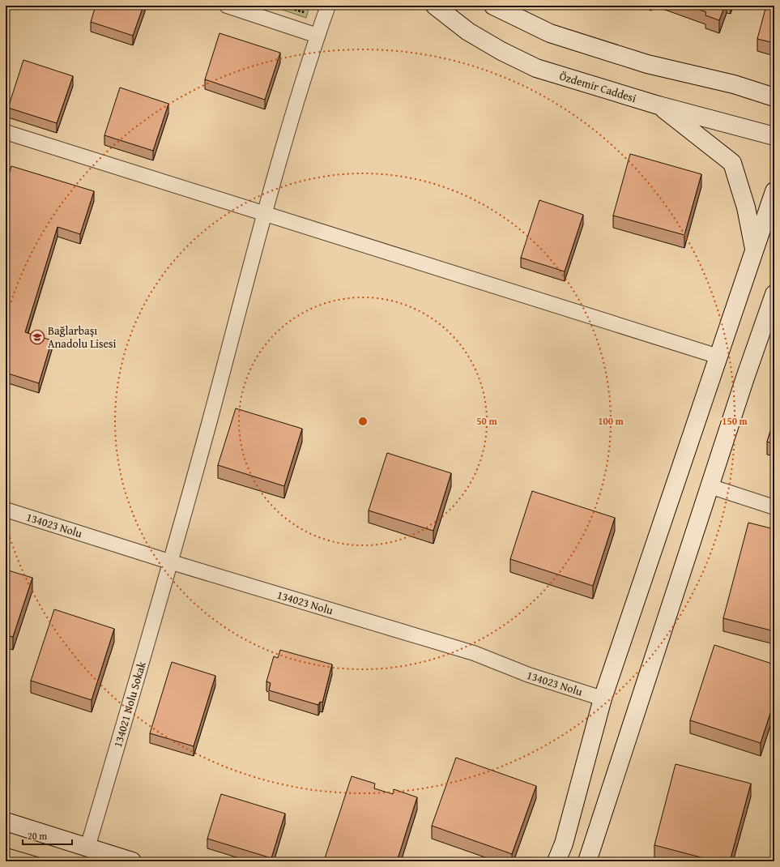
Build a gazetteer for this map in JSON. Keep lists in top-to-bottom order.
{
  "streets": {
    "main road": ["Özdemir Caddesi"],
    "street": ["134023 Nolu", "134021 Nolu Sokak"]
  },
  "crossings": [
    ["134023 Nolu", "134021 Nolu Sokak"]
  ],
  "places": {
    "school or university": ["Bağlarbaşı Anadolu Lisesi"]
  },
  "scale_bar": "20 m",
  "rings": ["50 m", "100 m", "150 m"]
}
